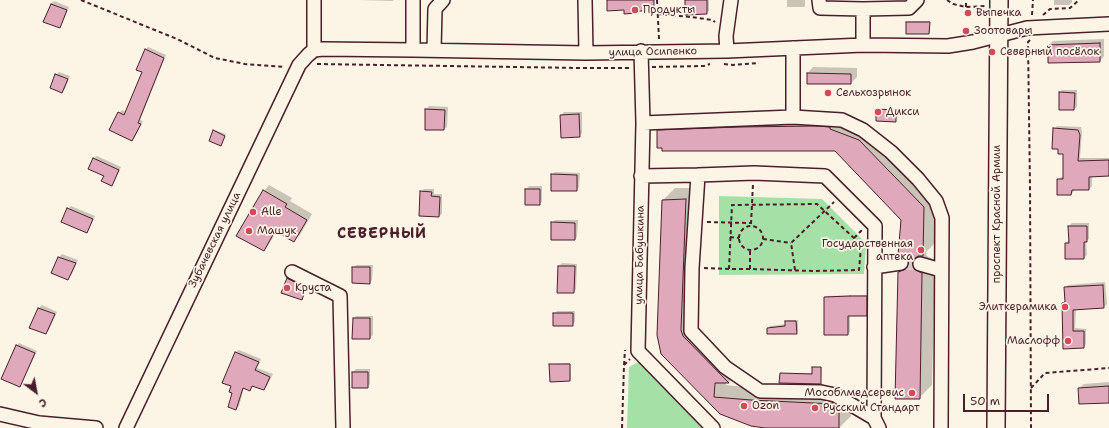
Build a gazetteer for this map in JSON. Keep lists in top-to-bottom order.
{
  "streets": {
    "main road": ["проспект Красной Армии"],
    "street": ["улица Осипенко", "Зубачевская улица", "улица Бабушкина"]
  },
  "crossings": [
    ["улица Осипенко", "проспект Красной Армии"],
    ["улица Осипенко", "Зубачевская улица"],
    ["улица Осипенко", "улица Бабушкина"]
  ],
  "districts": ["СЕВЕРНЫЙ"],
  "places": [
    "Продукты",
    "Выпечка",
    "Зоотовары",
    "Северный посёлок",
    "Сельхозрынок",
    "Дикси",
    "Alle",
    "Машук",
    "Государственная аптека",
    "Круста",
    "Элиткерамика",
    "Маслофф",
    "Мособлмедсервис",
    "Ozon",
    "Русский Стандарт"
  ],
  "scale_bar": "50 m",
  "north": "bottom right"
}
